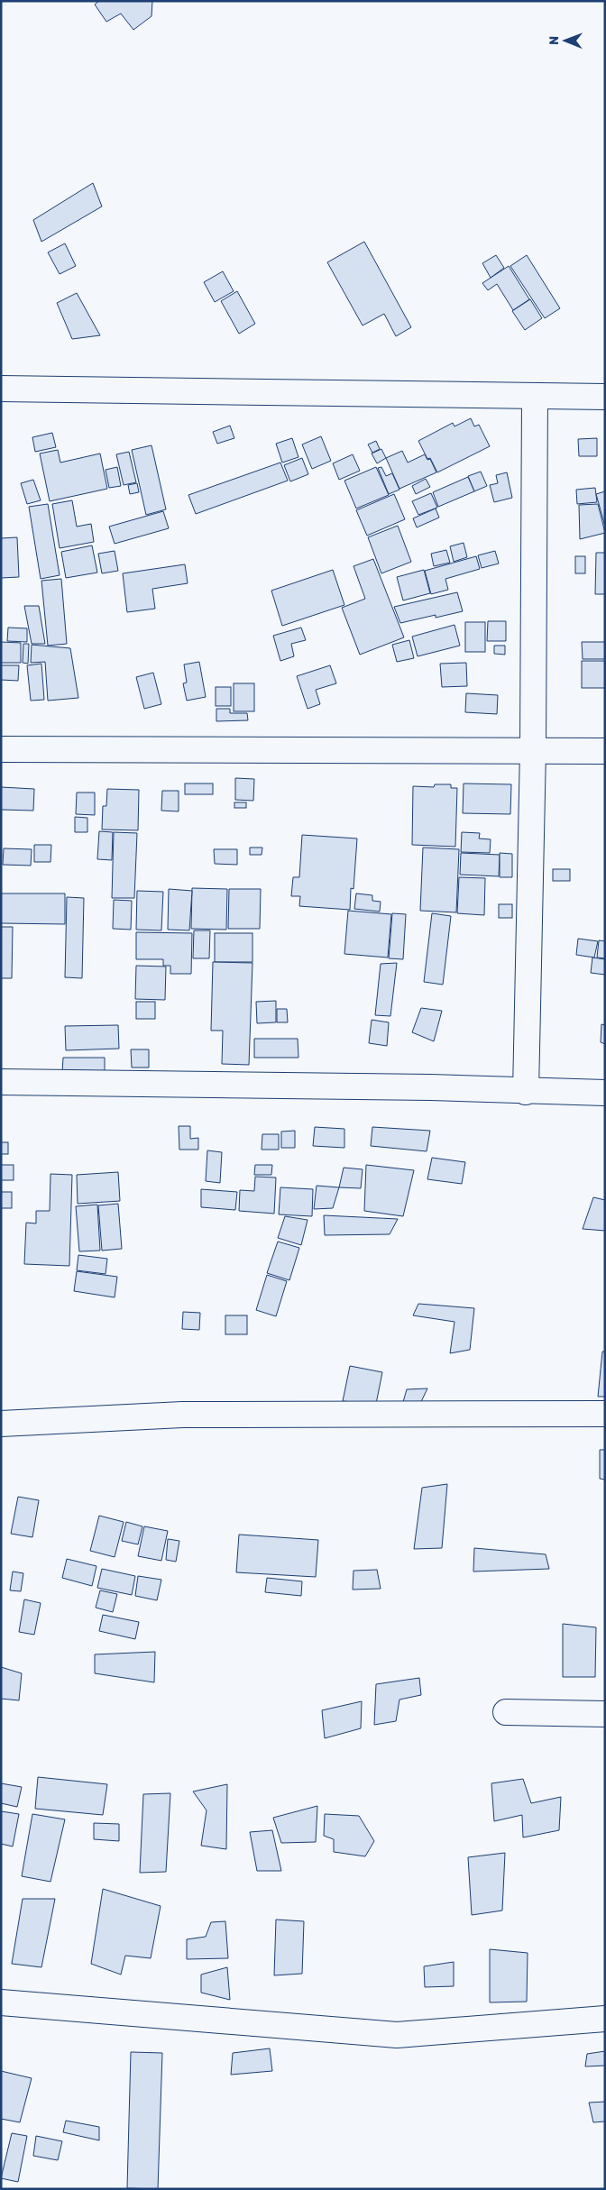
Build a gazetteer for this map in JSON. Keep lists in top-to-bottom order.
{
  "north": "left"
}
